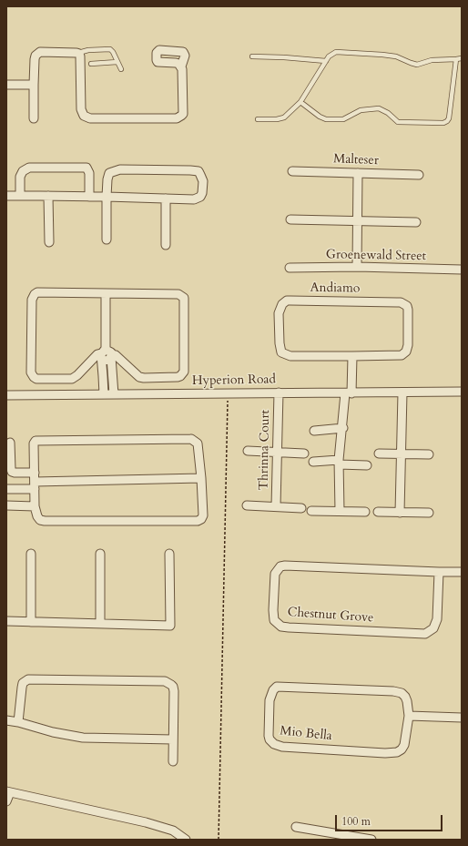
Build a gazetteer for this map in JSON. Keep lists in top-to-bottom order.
{
  "streets": {
    "street": [
      "Malteser",
      "Groenewald Street",
      "Andiamo",
      "Hyperion Road",
      "Thrinna Court",
      "Chestnut Grove",
      "Mio Bella"
    ]
  },
  "crossings": [
    ["Hyperion Road", "Thrinna Court"]
  ],
  "scale_bar": "100 m"
}
